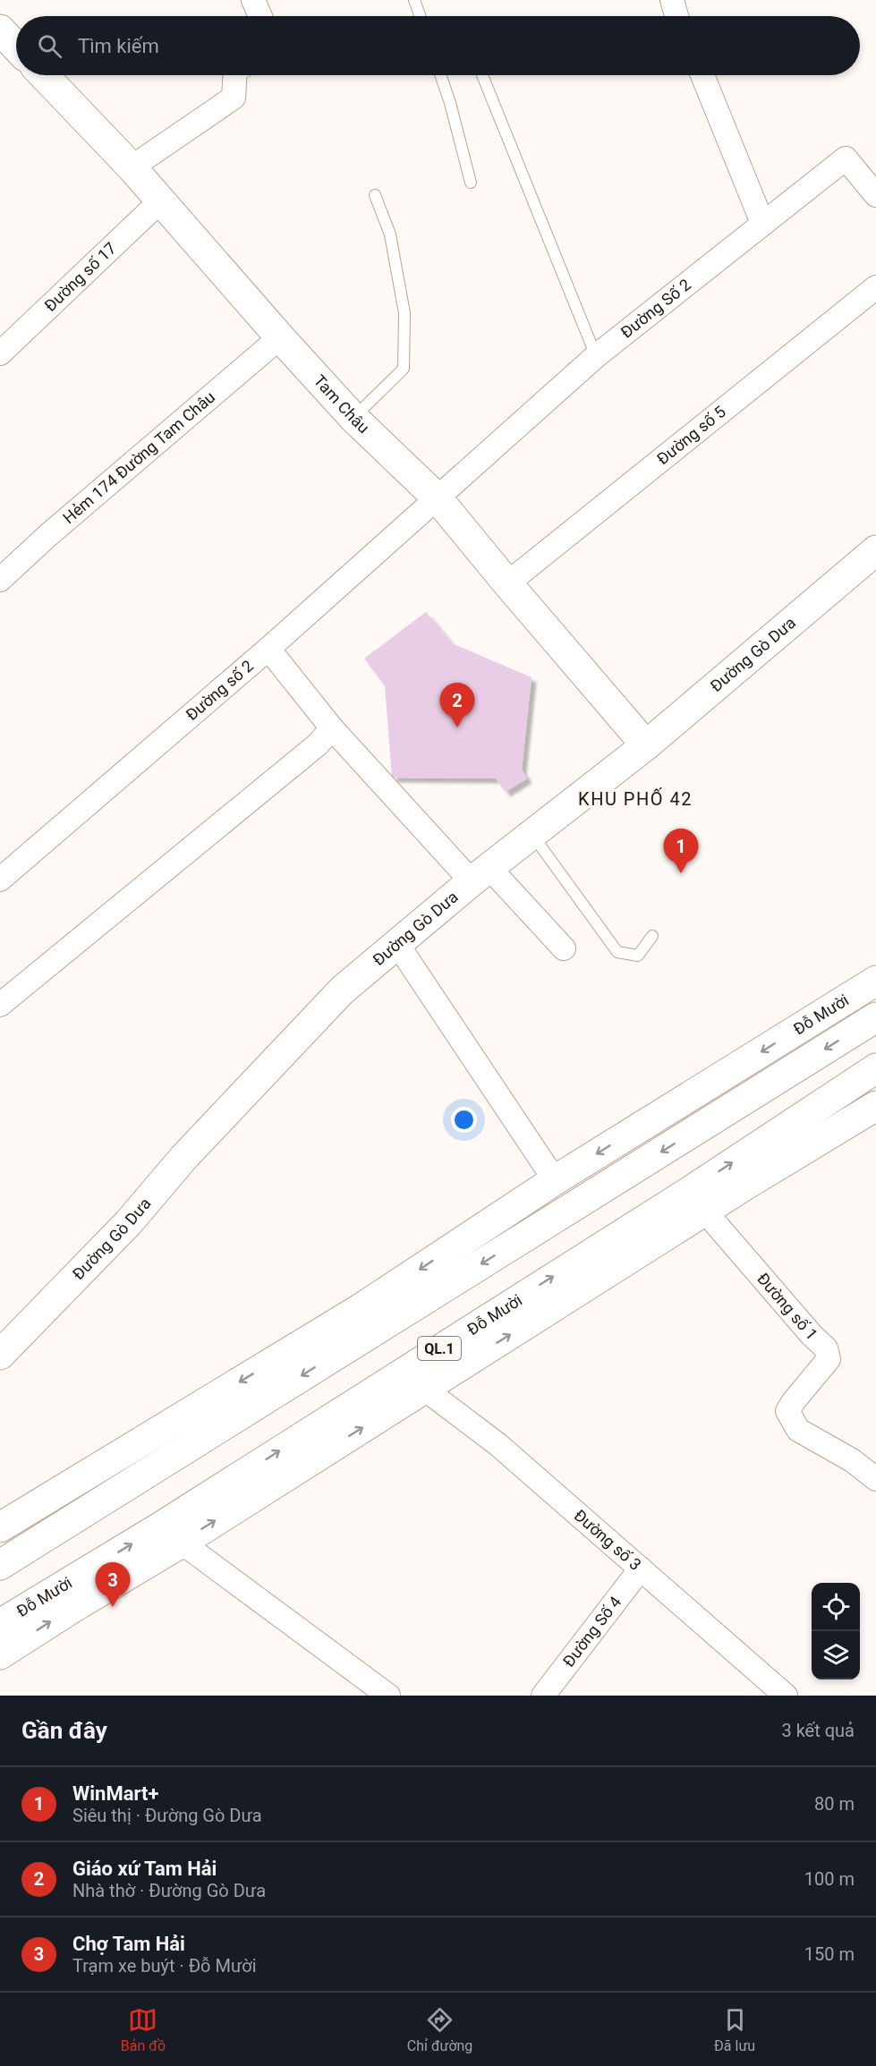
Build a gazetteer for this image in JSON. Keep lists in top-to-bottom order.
{
  "streets": {
    "main road": [
      "Tam Châu",
      "Đường Gò Dưa",
      "Đỗ Mười",
      "QL.1"
    ],
    "street": [
      "Đường số 17",
      "Đường Số 2",
      "Đường số 5",
      "Hẻm 174 Đường Tam Châu",
      "Đường số 2",
      "Đường số 1",
      "Đường số 3",
      "Đường Số 4"
    ]
  },
  "crossings": [
    ["Đường số 17", "Tam Châu"],
    ["Đường Số 2", "Tam Châu"],
    ["Đường Số 2", "Đường số 2"],
    ["Tam Châu", "Đường số 5"],
    ["Tam Châu", "Hẻm 174 Đường Tam Châu"],
    ["Tam Châu", "Đường Gò Dưa"],
    ["Tam Châu", "Đường số 2"],
    ["Đỗ Mười", "Đường số 1"],
    ["Đỗ Mười", "Đường số 3"],
    ["Đường số 3", "Đường Số 4"]
  ],
  "districts": ["KHU PHỐ 42"],
  "page": {
    "search": "Tìm kiếm",
    "pins": ["2", "1", "3"],
    "heading": ["Gần đây", "3 kết quả"],
    "list": [
      {
        "mark": "1",
        "name": "WinMart+",
        "note": "Siêu thị · Đường Gò Dưa",
        "value": "80 m"
      },
      {
        "mark": "2",
        "name": "Giáo xứ Tam Hải",
        "note": "Nhà thờ · Đường Gò Dưa",
        "value": "100 m"
      },
      {
        "mark": "3",
        "name": "Chợ Tam Hải",
        "note": "Trạm xe buýt · Đỗ Mười",
        "value": "150 m"
      }
    ],
    "nav": ["Bản đồ", "Chỉ đường", "Đã lưu"]
  }
}
